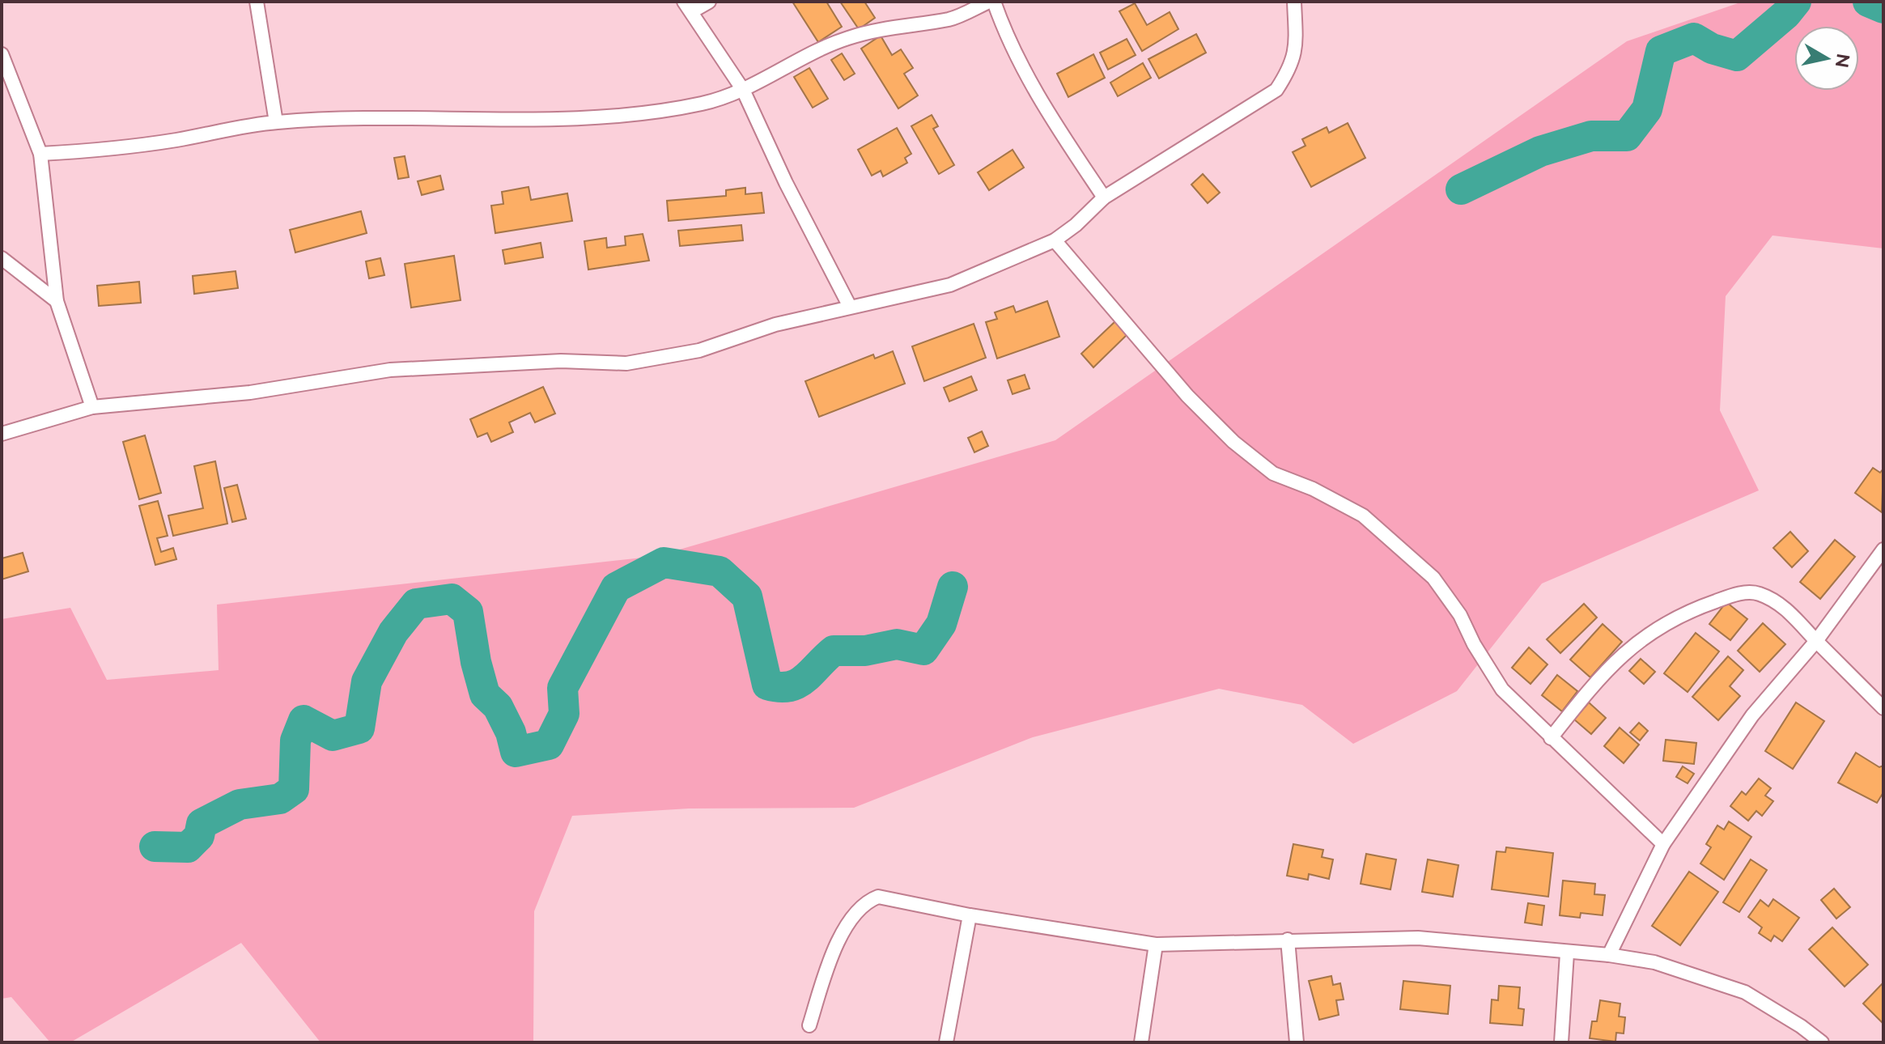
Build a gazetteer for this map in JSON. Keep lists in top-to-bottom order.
{
  "north": "right"
}
